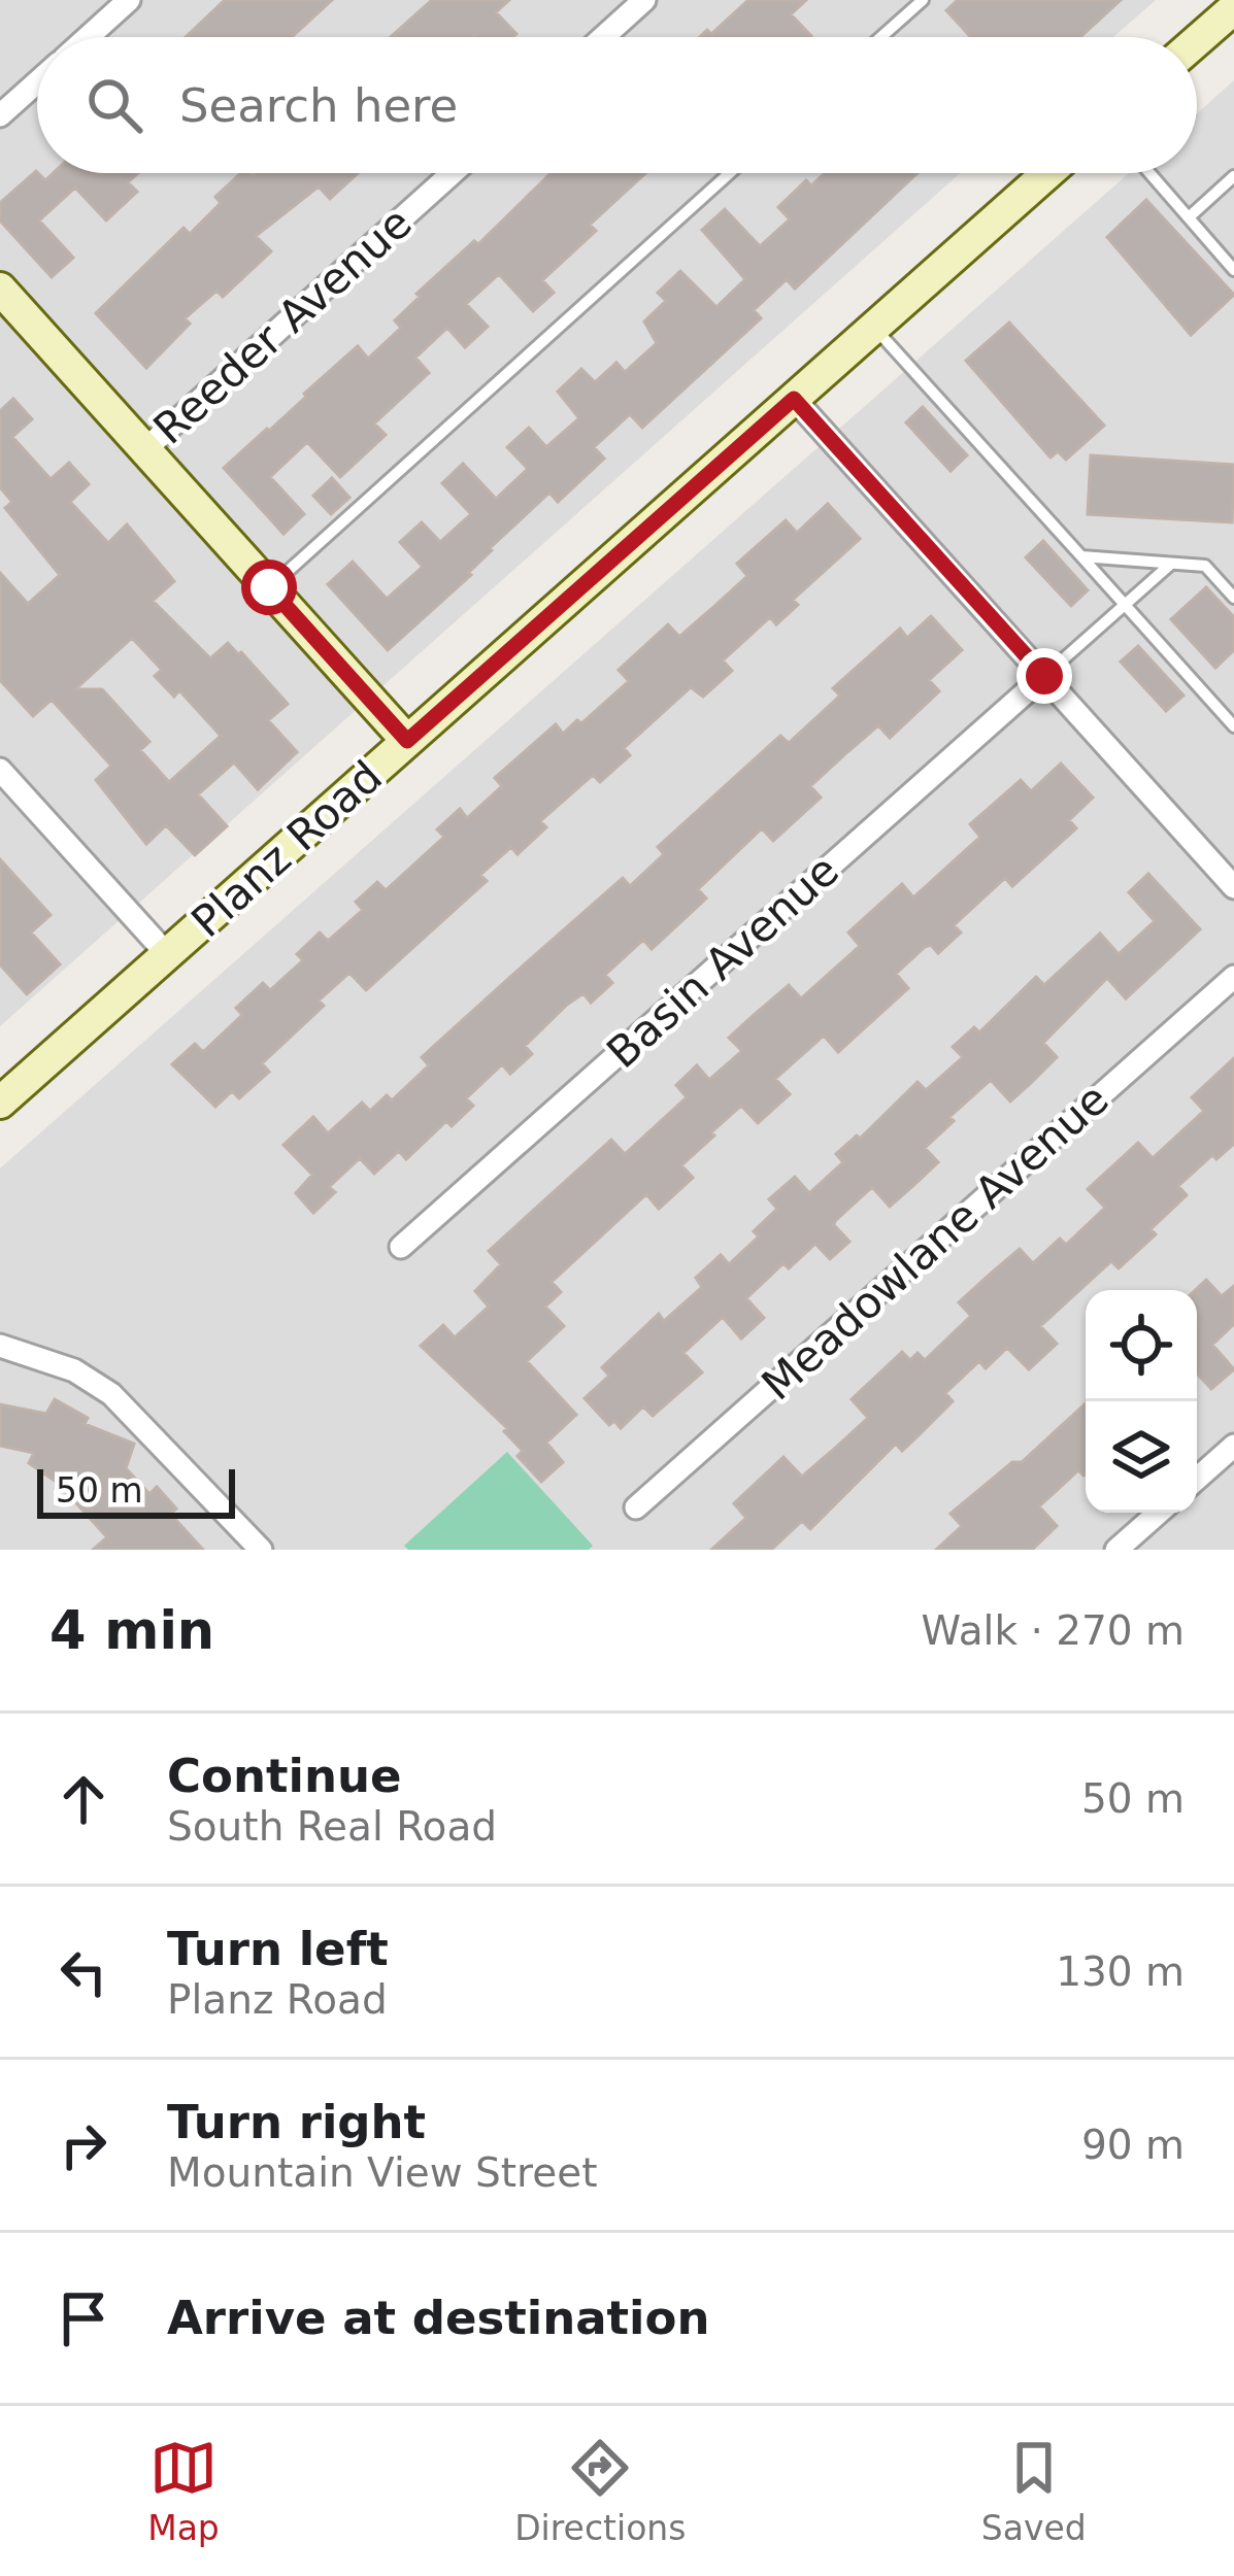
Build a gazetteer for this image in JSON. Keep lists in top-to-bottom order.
{
  "streets": {
    "street": [
      "Reeder Avenue",
      "Planz Road",
      "Basin Avenue",
      "Meadowlane Avenue"
    ]
  },
  "scale_bar": "50 m",
  "page": {
    "search": "Search here",
    "scale": "50 m",
    "heading": ["4 min", "Walk · 270 m"],
    "list": [
      ["Continue", "South Real Road", "50 m"],
      ["Turn left", "Planz Road", "130 m"],
      ["Turn right", "Mountain View Street", "90 m"],
      "Arrive at destination"
    ],
    "nav": ["Map", "Directions", "Saved"]
  }
}
